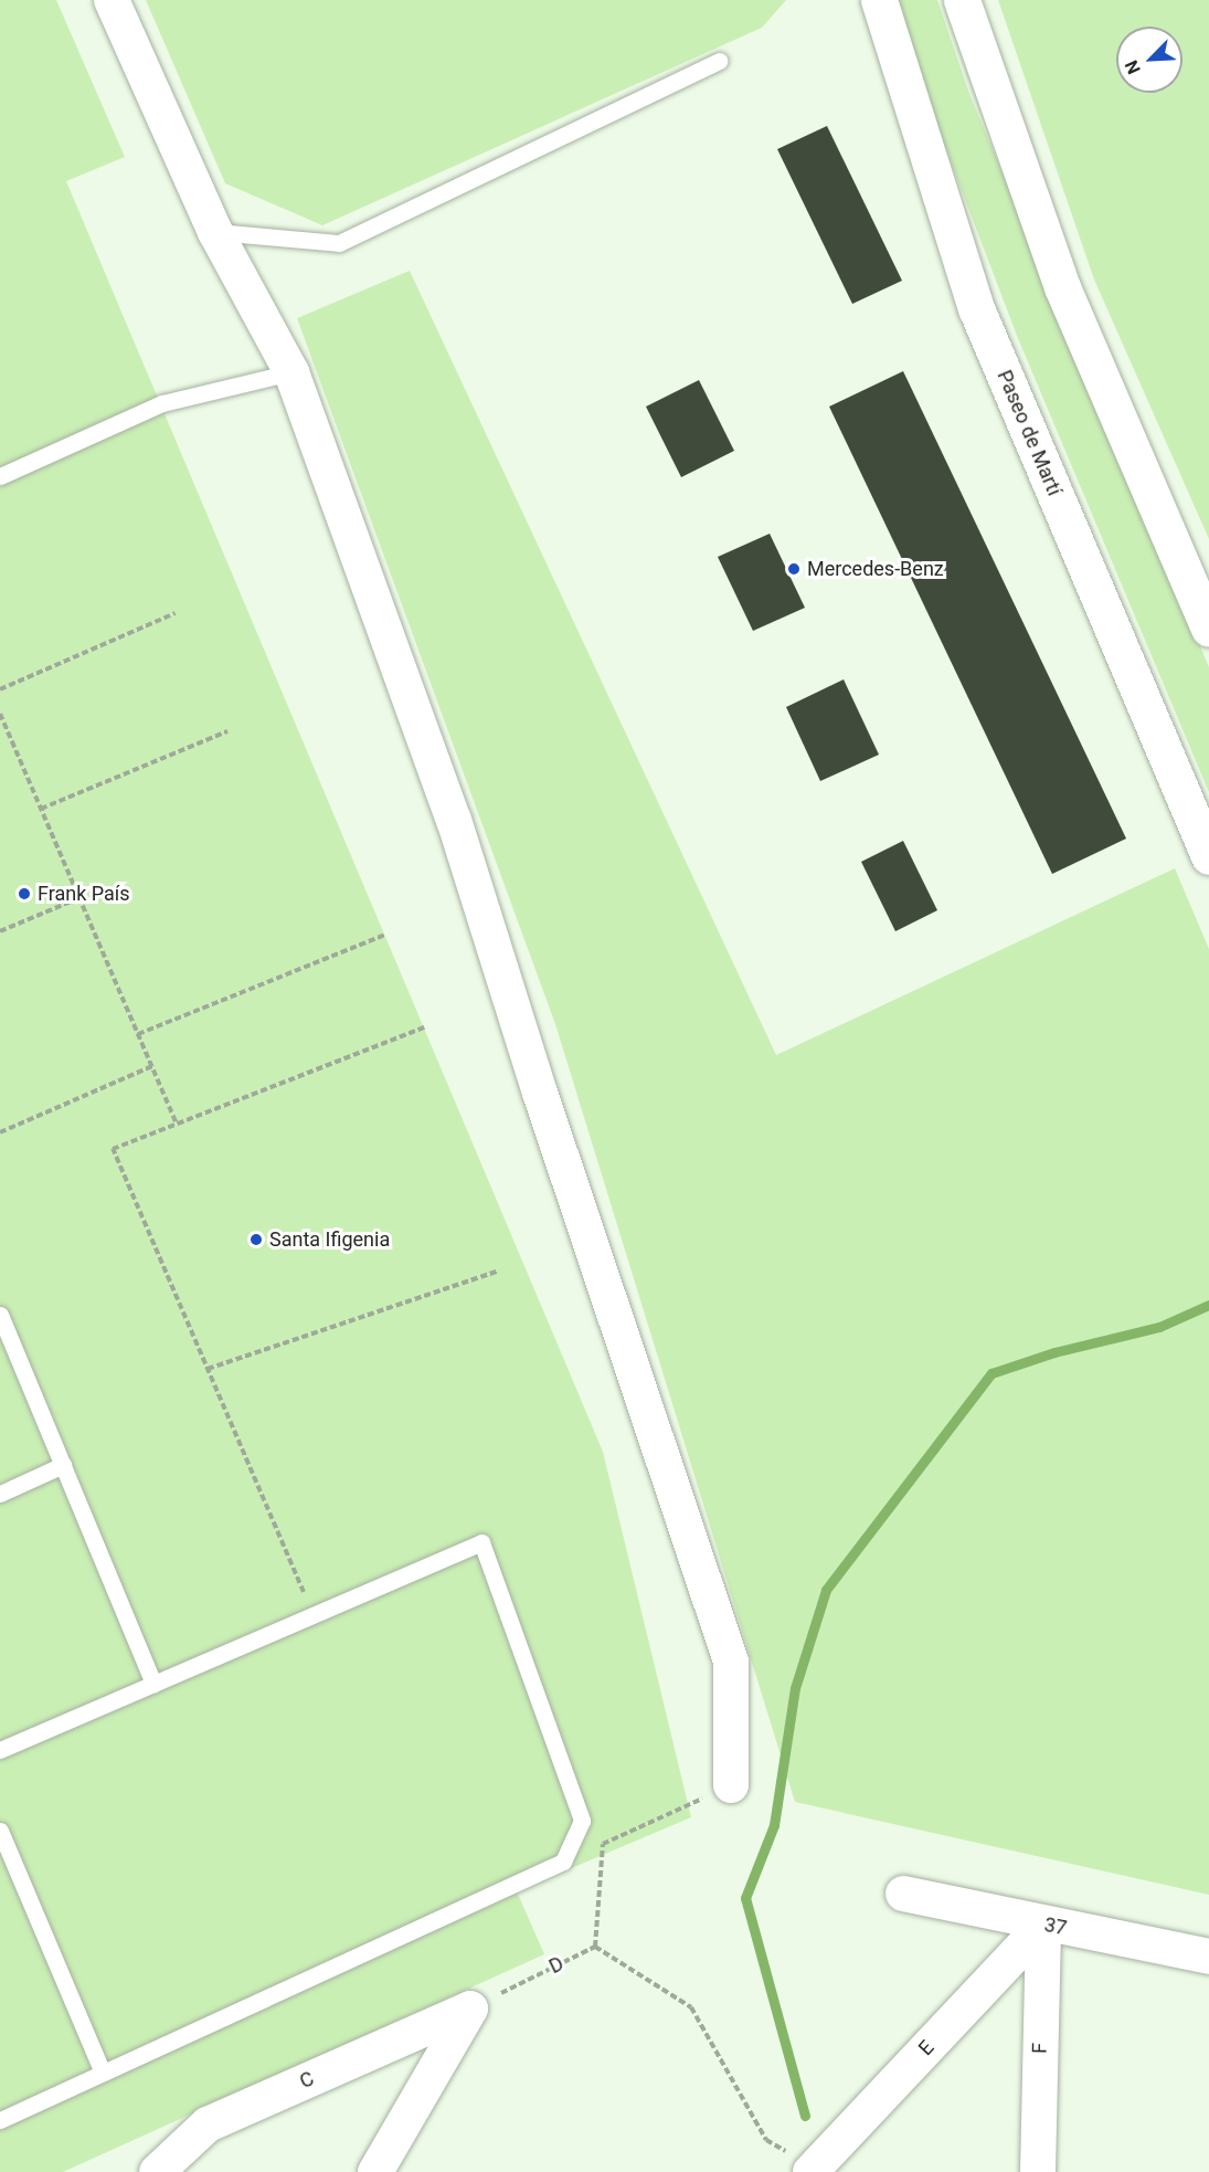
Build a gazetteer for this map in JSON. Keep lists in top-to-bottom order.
{
  "streets": {
    "main road": ["Paseo de Martí"],
    "street": [
      "37",
      "E",
      "F",
      "C"
    ],
    "path": ["D"]
  },
  "crossings": [
    ["37", "E"],
    ["37", "F"],
    ["D", "C"],
    ["E", "F"]
  ],
  "places": ["Mercedes-Benz", "Frank País", "Santa Ifigenia"],
  "north": "bottom left"
}
